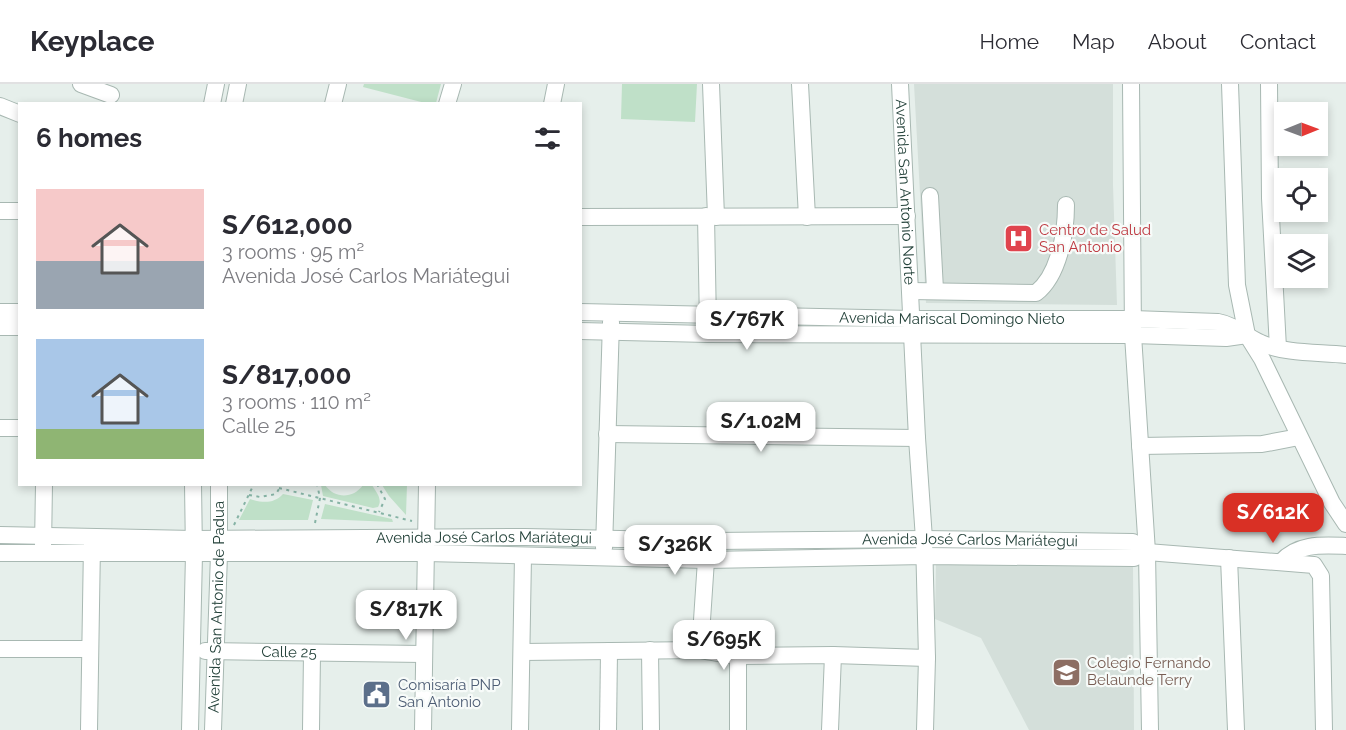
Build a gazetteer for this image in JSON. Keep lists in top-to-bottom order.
{
  "streets": {
    "street": [
      "Avenida San Antonio Norte",
      "Avenida Mariscal Domingo Nieto",
      "Avenida José Carlos Mariátegui",
      "Avenida San Antonio de Padua",
      "Calle 25"
    ]
  },
  "crossings": [
    ["Avenida San Antonio Norte", "Avenida Mariscal Domingo Nieto"],
    ["Avenida San Antonio Norte", "Avenida José Carlos Mariátegui"],
    ["Avenida José Carlos Mariátegui", "Avenida San Antonio de Padua"],
    ["Avenida San Antonio de Padua", "Calle 25"]
  ],
  "places": {
    "hospital": ["Centro de Salud San Antonio"],
    "school or university": ["Colegio Fernando Belaunde Terry"],
    "public building": ["Comisaría PNP San Antonio"]
  },
  "north": "right",
  "page": {
    "header": "Keyplace",
    "nav": [
      "Home",
      "Map",
      "About",
      "Contact"
    ],
    "heading": "6 homes",
    "list": [
      {
        "name": "S/612,000",
        "note": "3 rooms · 95 m² · Avenida José Carlos Mariátegui"
      },
      {
        "name": "S/817,000",
        "note": "3 rooms · 110 m² · Calle 25"
      }
    ],
    "price": [
      "S/767K",
      "S/1.02M",
      "S/612K",
      "S/326K",
      "S/817K",
      "S/695K"
    ]
  }
}
